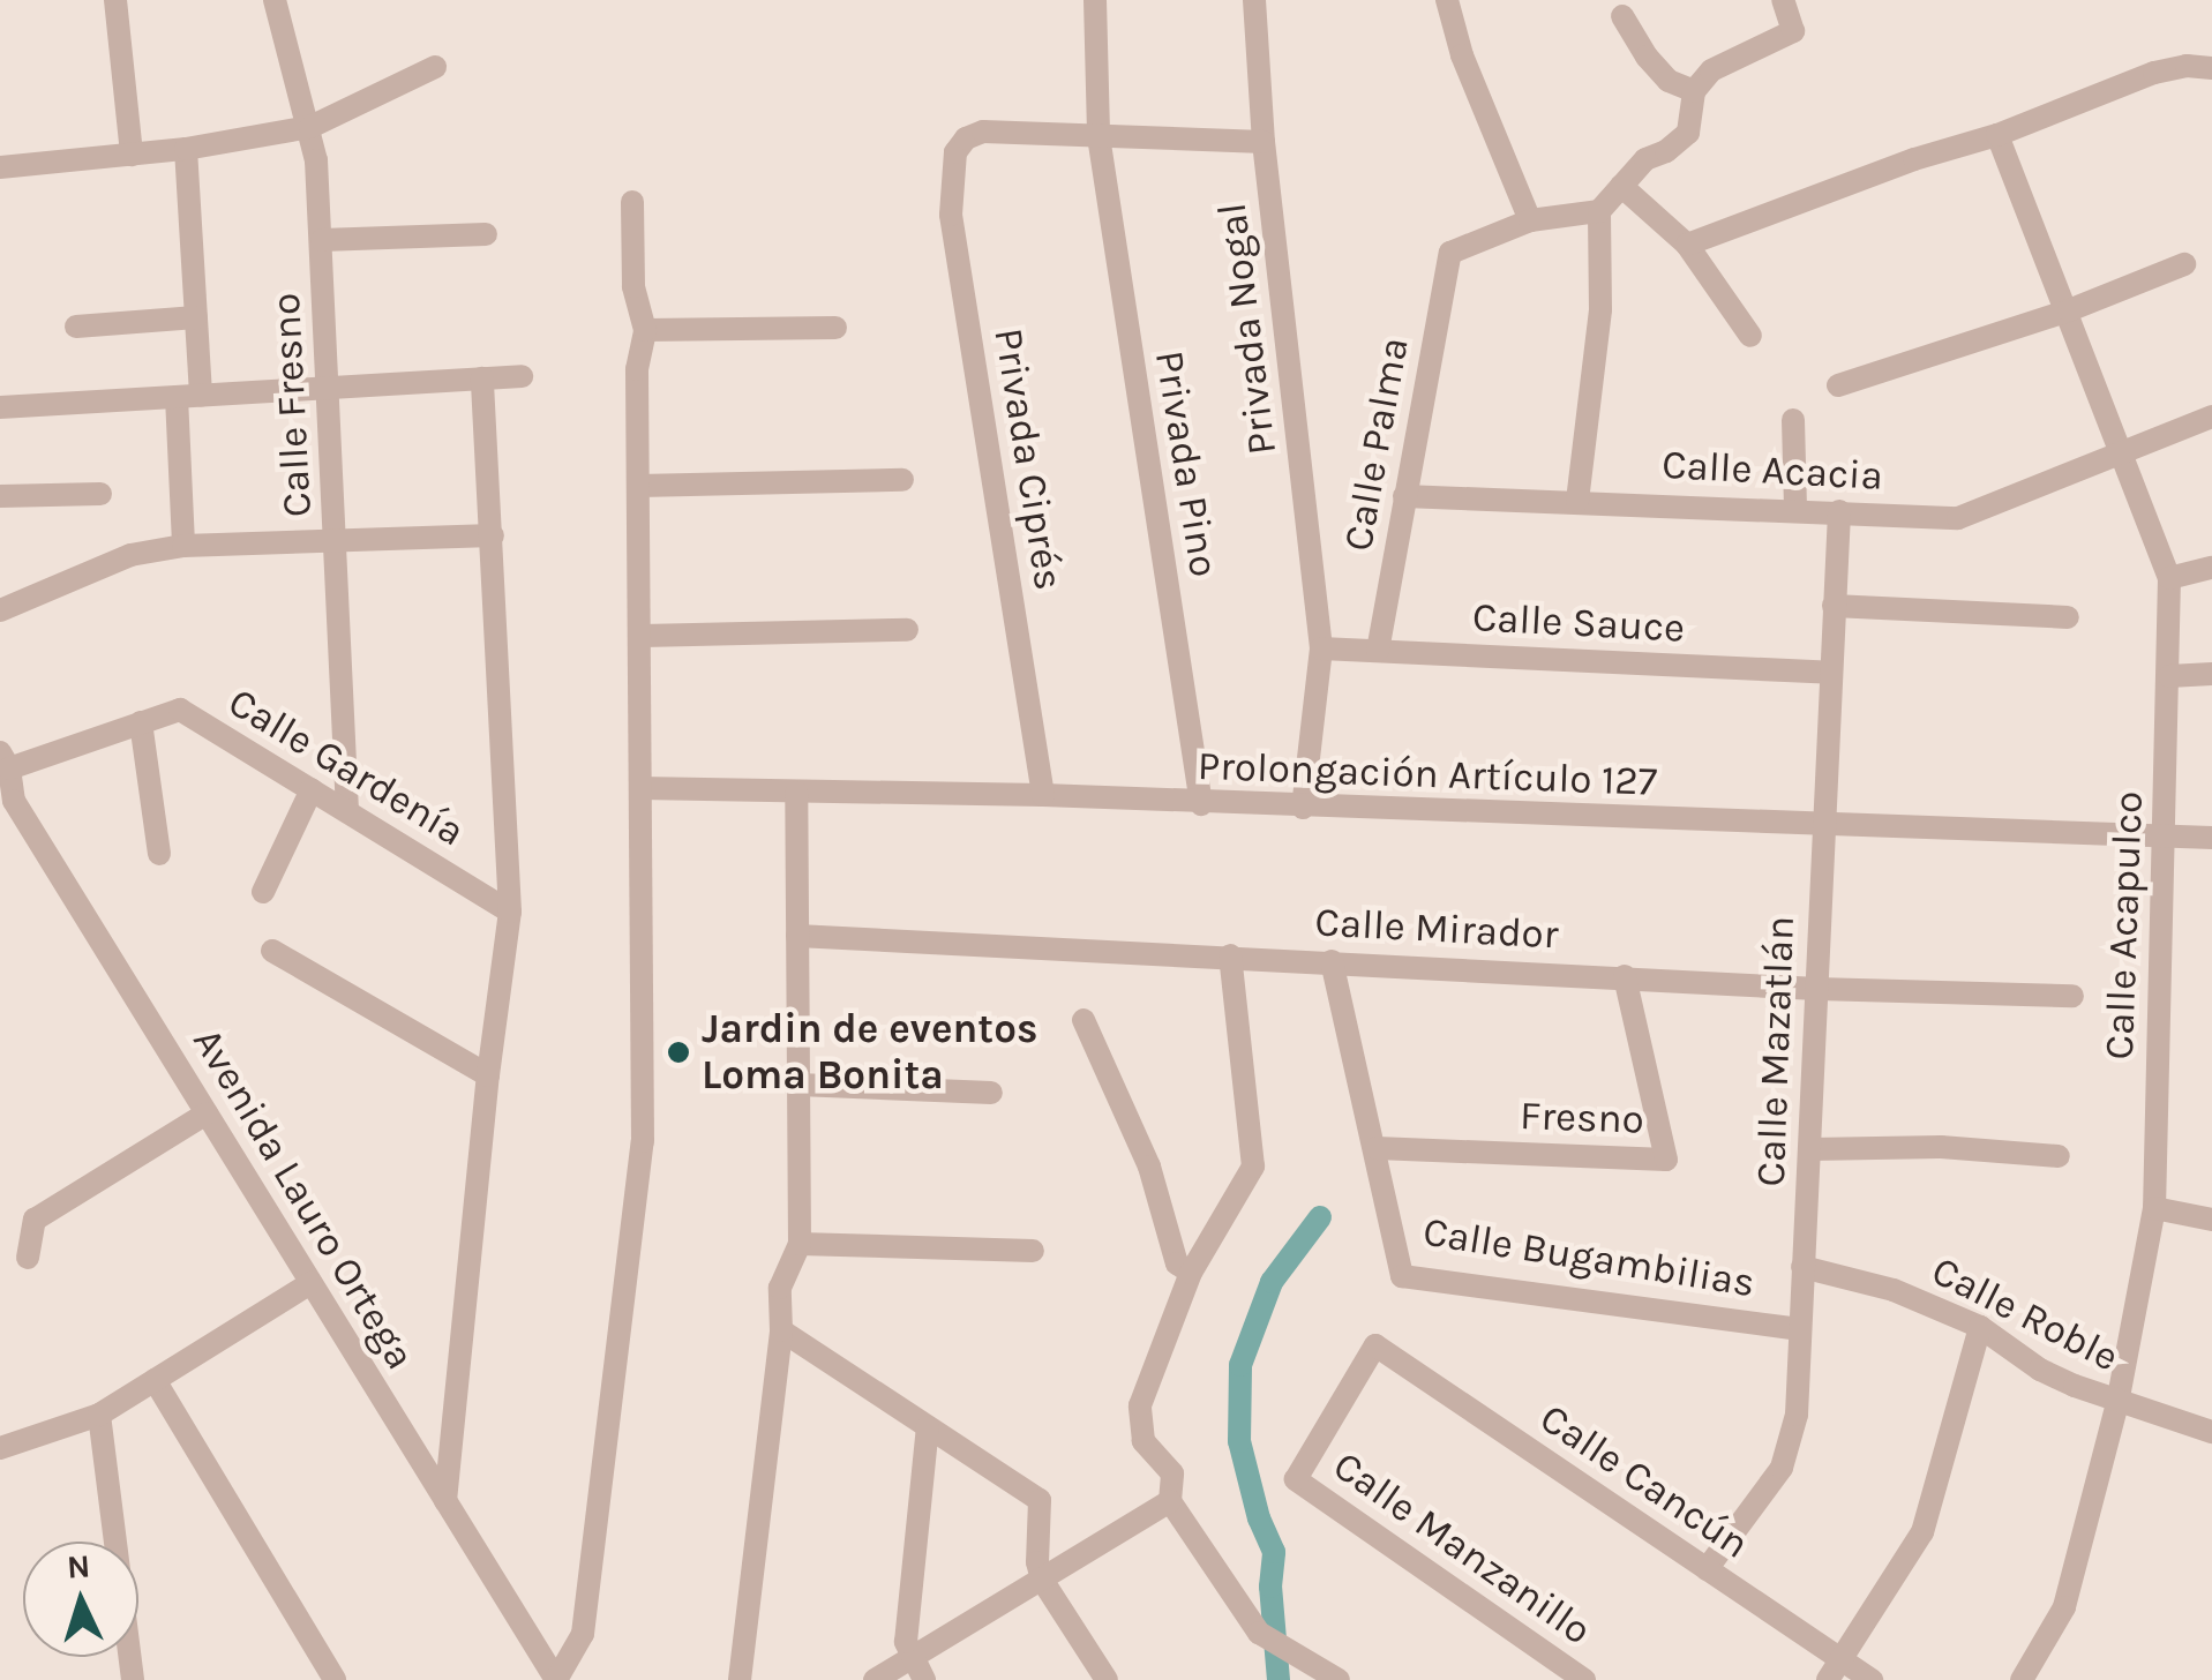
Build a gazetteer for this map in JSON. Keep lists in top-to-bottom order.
{
  "streets": {
    "street": [
      "Privada Nogal",
      "Calle Fresno",
      "Calle Palma",
      "Privada Ciprés",
      "Privada Pino",
      "Calle Acacia",
      "Calle Sauce",
      "Calle Gardenía",
      "Prolongación Artículo 127",
      "Calle Acapulco",
      "Calle Mirador",
      "Calle Mazatlán",
      "Fresno",
      "Avenida Lauro Ortega",
      "Calle Bugambilias",
      "Calle Roble",
      "Calle Cancún",
      "Calle Manzanillo"
    ]
  },
  "crossings": [
    ["Privada Nogal", "Calle Sauce"],
    ["Privada Nogal", "Prolongación Artículo 127"],
    ["Calle Fresno", "Calle Gardenía"],
    ["Calle Palma", "Calle Acacia"],
    ["Calle Palma", "Calle Sauce"],
    ["Privada Ciprés", "Privada Pino"],
    ["Privada Ciprés", "Prolongación Artículo 127"],
    ["Privada Pino", "Prolongación Artículo 127"],
    ["Calle Acacia", "Calle Acapulco"],
    ["Calle Acacia", "Calle Mazatlán"],
    ["Calle Sauce", "Calle Mazatlán"],
    ["Calle Gardenía", "Avenida Lauro Ortega"],
    ["Prolongación Artículo 127", "Calle Acapulco"],
    ["Prolongación Artículo 127", "Calle Mazatlán"],
    ["Calle Acapulco", "Calle Roble"],
    ["Calle Mirador", "Calle Mazatlán"],
    ["Calle Mirador", "Fresno"],
    ["Calle Mirador", "Calle Bugambilias"],
    ["Calle Mazatlán", "Calle Bugambilias"],
    ["Calle Mazatlán", "Calle Roble"],
    ["Calle Mazatlán", "Calle Cancún"],
    ["Fresno", "Calle Bugambilias"],
    ["Calle Cancún", "Calle Manzanillo"]
  ],
  "places": ["Jardin de eventos Loma Bonita"],
  "north": "top"
}
